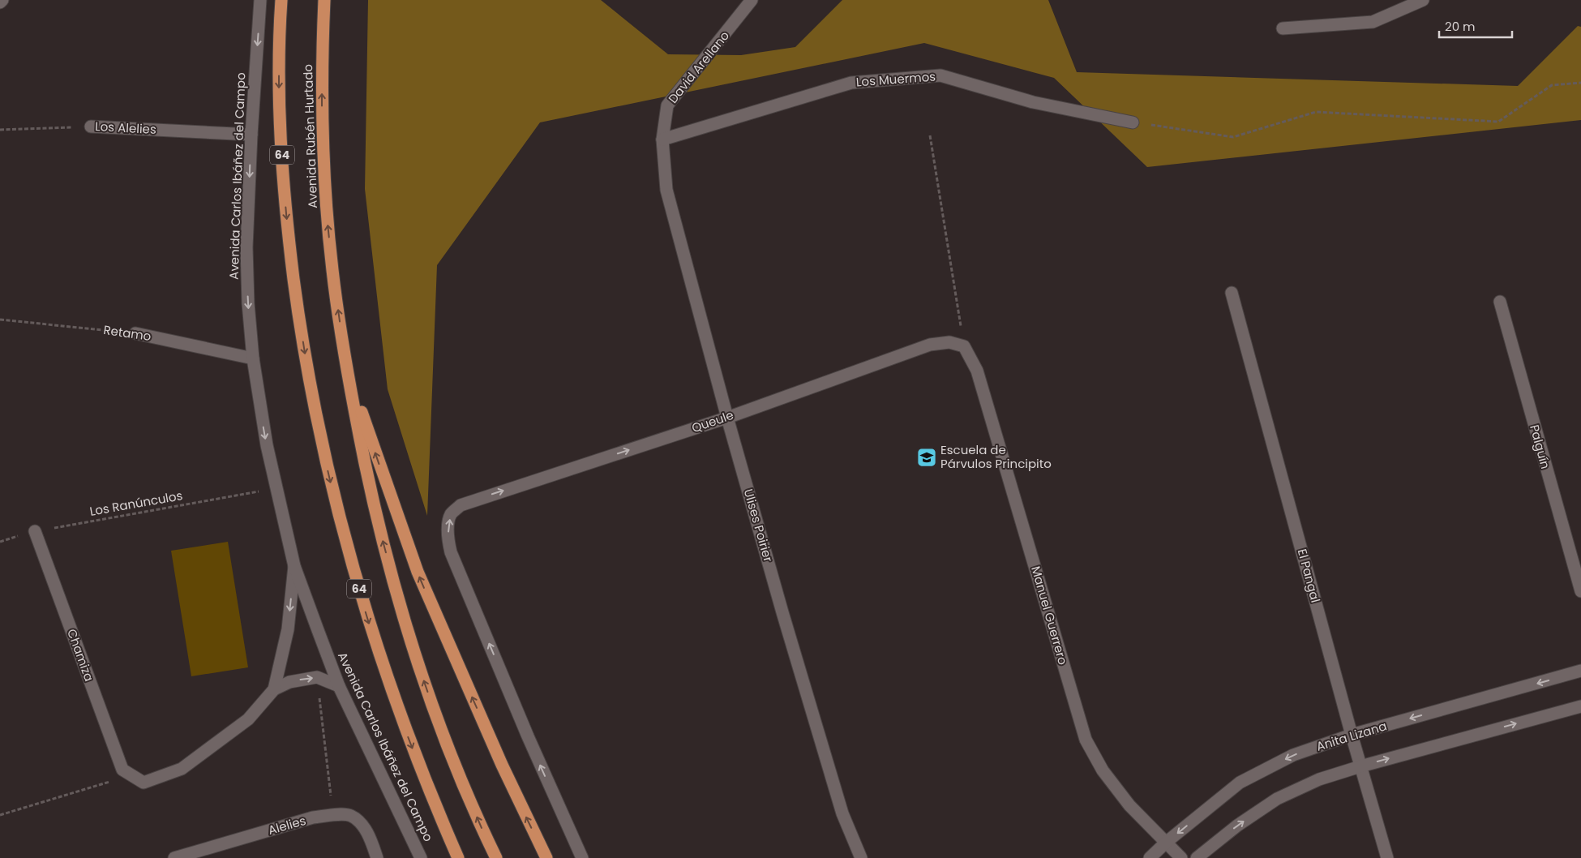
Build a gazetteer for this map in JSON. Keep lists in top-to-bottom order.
{
  "streets": {
    "highway": ["Avenida Rubén Hurtado", "64", "Avenida Carlos Ibáñez del Campo"],
    "street": [
      "David Arellano",
      "Los Muermos",
      "Los Alelies",
      "Retamo",
      "Queule",
      "Palguín",
      "Ulises Poirier",
      "El Pangal",
      "Manuel Guerrero",
      "Chamiza",
      "Anita Lizana",
      "Alelies"
    ],
    "path": ["Los Ranúnculos"]
  },
  "crossings": [
    ["David Arellano", "Los Muermos"],
    ["David Arellano", "Ulises Poirier"],
    ["Los Alelies", "Avenida Carlos Ibáñez del Campo"],
    ["Avenida Carlos Ibáñez del Campo", "Retamo"],
    ["Avenida Carlos Ibáñez del Campo", "Los Ranúnculos"],
    ["Queule", "Ulises Poirier"],
    ["Queule", "Manuel Guerrero"],
    ["Los Ranúnculos", "Chamiza"],
    ["El Pangal", "Anita Lizana"],
    ["Manuel Guerrero", "Anita Lizana"]
  ],
  "one_way": ["Avenida Rubén Hurtado"],
  "places": {
    "school or university": ["Escuela de Párvulos Principito"]
  },
  "scale_bar": "20 m"
}
